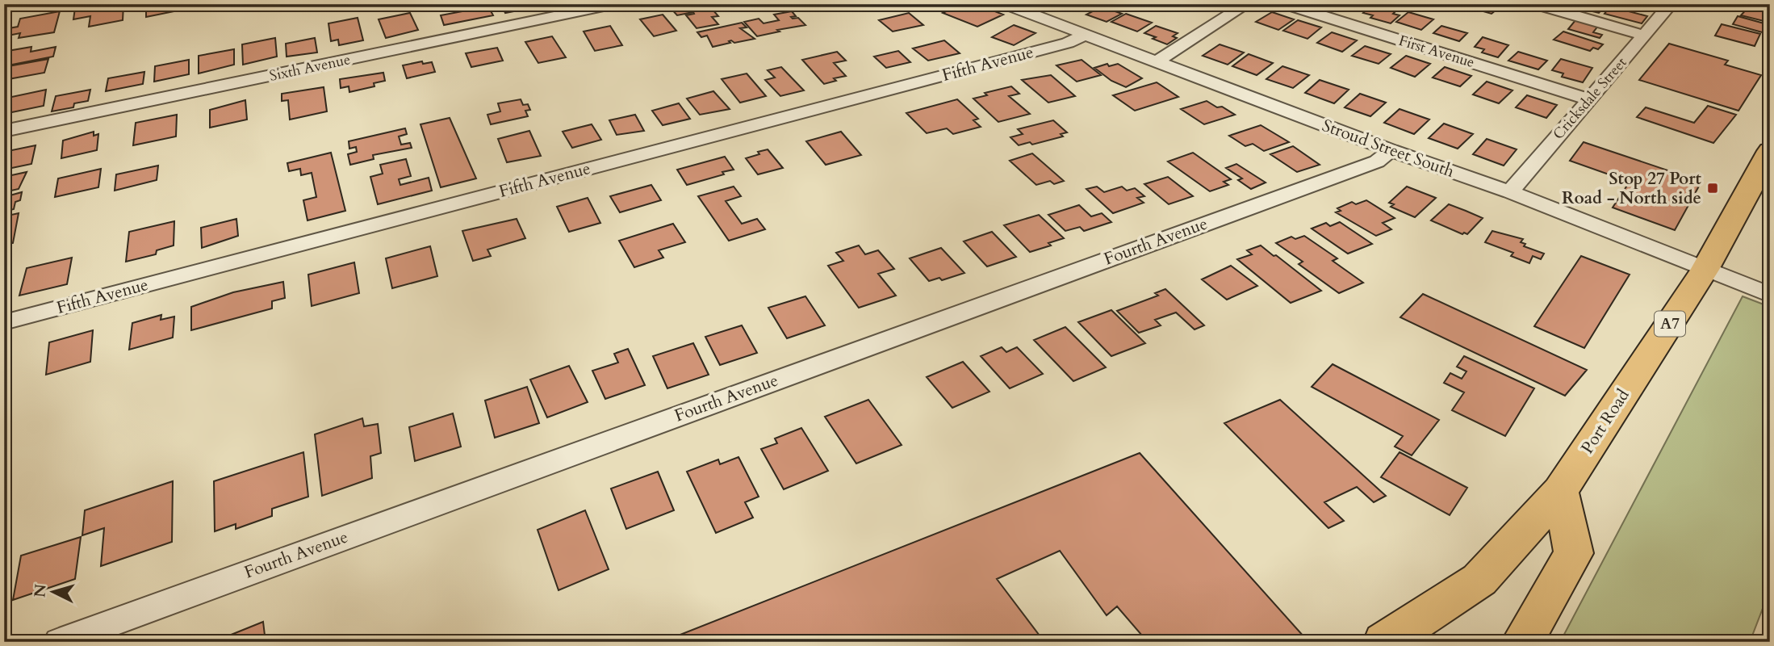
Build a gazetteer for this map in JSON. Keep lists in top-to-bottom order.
{
  "streets": {
    "highway": ["A7", "Port Road"],
    "street": [
      "First Avenue",
      "Fifth Avenue",
      "Sixth Avenue",
      "Cricksdale Street",
      "Stroud Street South",
      "Fourth Avenue"
    ]
  },
  "crossings": [
    ["First Avenue", "Cricksdale Street"],
    ["Fifth Avenue", "Stroud Street South"],
    ["Cricksdale Street", "Stroud Street South"],
    ["Stroud Street South", "Fourth Avenue"],
    ["Stroud Street South", "Port Road"]
  ],
  "places": {
    "transit": ["Stop 27 Port Road - North side"]
  },
  "north": "left"
}
